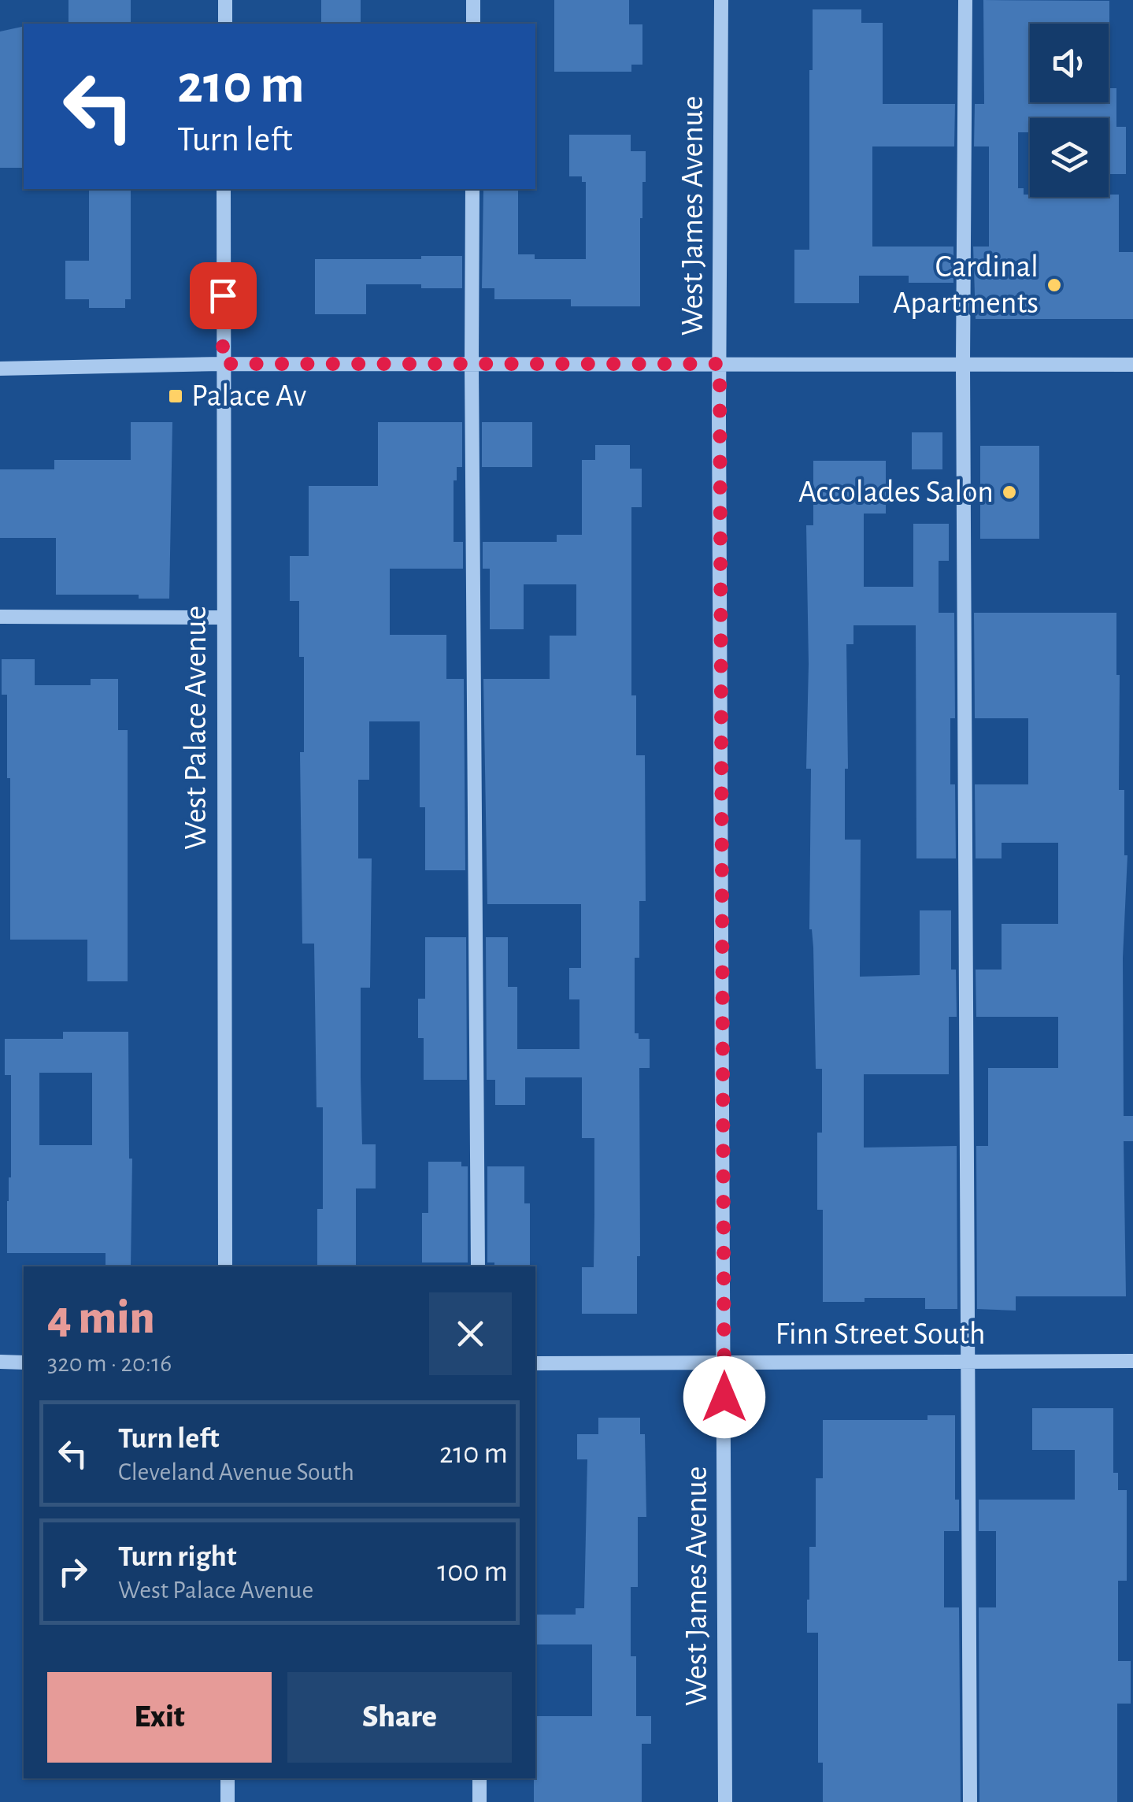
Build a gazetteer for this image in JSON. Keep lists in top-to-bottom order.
{
  "streets": {
    "street": ["West James Avenue", "West Palace Avenue", "Finn Street South"]
  },
  "crossings": [
    ["West James Avenue", "Finn Street South"]
  ],
  "places": {
    "other": ["Cardinal Apartments", "Accolades Salon"],
    "transit": ["Palace Av"]
  },
  "page": {
    "turn": ["210 m", "Turn left"],
    "heading": ["4 min", "320 m · 20:16"],
    "list": [
      {
        "name": "Turn left",
        "note": "Cleveland Avenue South",
        "value": "210 m"
      },
      {
        "name": "Turn right",
        "note": "West Palace Avenue",
        "value": "100 m"
      }
    ],
    "buttons": ["Exit", "Share"]
  }
}
